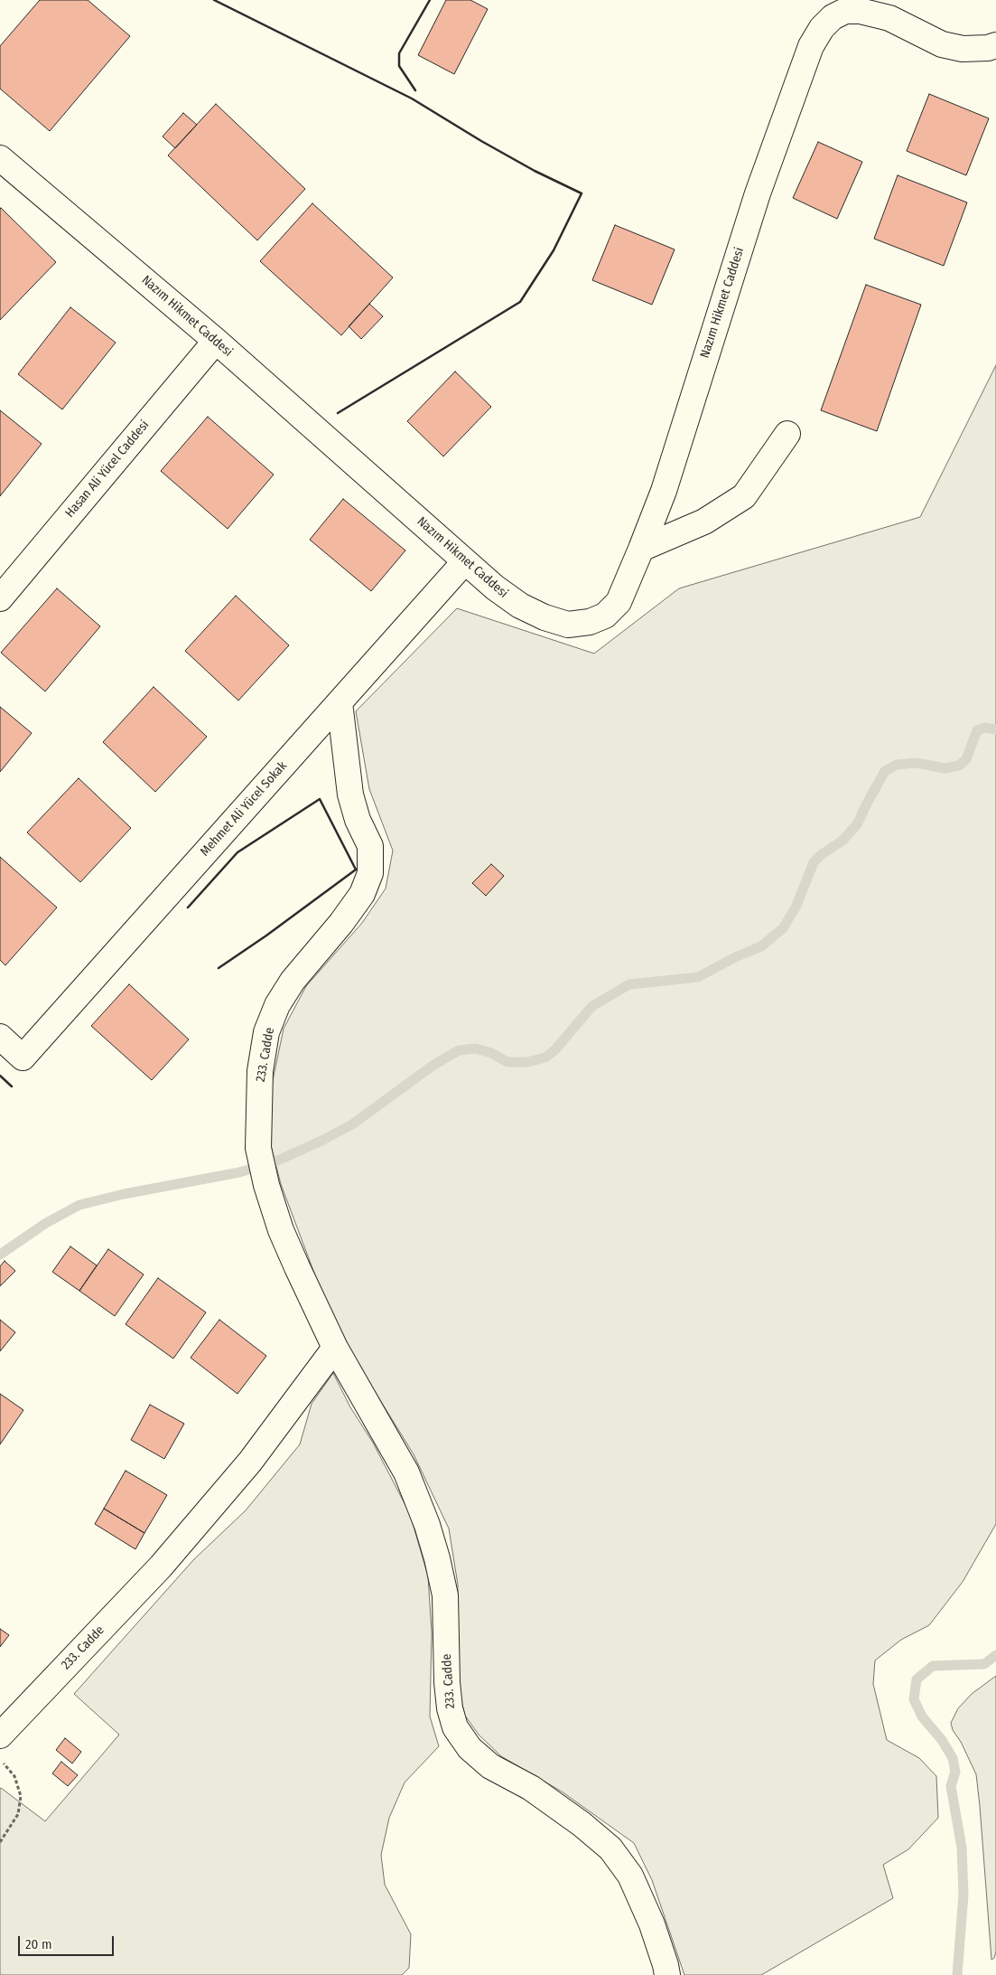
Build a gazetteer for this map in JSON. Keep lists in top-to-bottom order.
{
  "streets": {
    "street": [
      "Nazım Hikmet Caddesi",
      "Hasan Ali Yücel Caddesi",
      "Mehmet Ali Yücel Sokak",
      "233. Cadde"
    ]
  },
  "crossings": [
    ["Nazım Hikmet Caddesi", "Hasan Ali Yücel Caddesi"],
    ["Nazım Hikmet Caddesi", "Mehmet Ali Yücel Sokak"],
    ["Mehmet Ali Yücel Sokak", "233. Cadde"]
  ],
  "scale_bar": "20 m"
}
